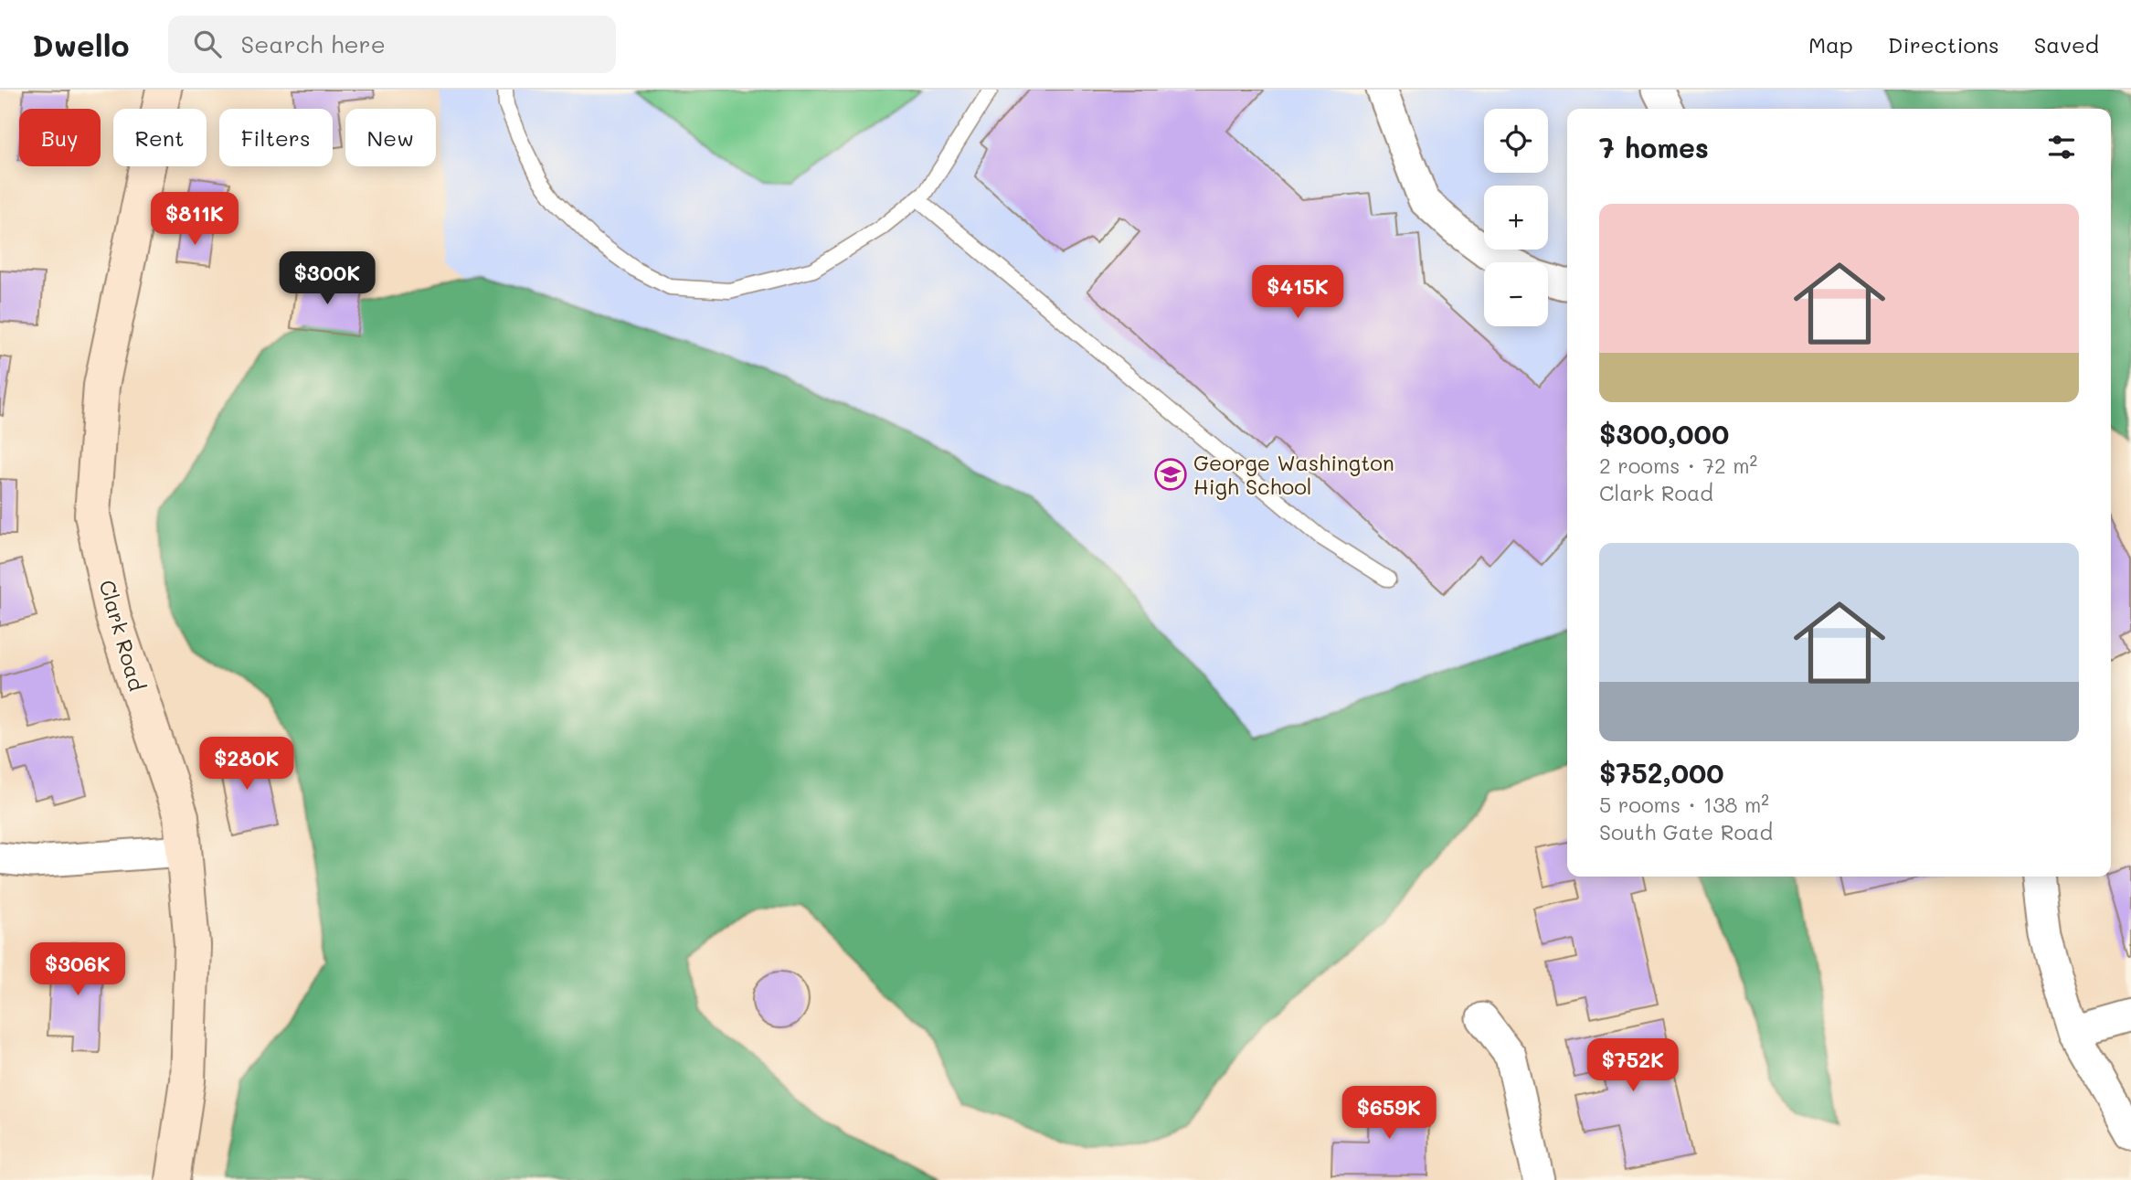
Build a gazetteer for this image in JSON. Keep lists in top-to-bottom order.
{
  "streets": {
    "street": ["Clark Road"]
  },
  "places": {
    "school or university": ["George Washington High School"]
  },
  "page": {
    "header": "Dwello",
    "search": "Search here",
    "nav": ["Map", "Directions", "Saved"],
    "map_buttons": ["+", "−"],
    "chip": [
      "Buy",
      "Rent",
      "Filters",
      "New"
    ],
    "heading": "7 homes",
    "list": [
      {
        "name": "$300,000",
        "note": "2 rooms · 72 m² · Clark Road"
      },
      {
        "name": "$752,000",
        "note": "5 rooms · 138 m² · South Gate Road"
      }
    ],
    "price": [
      "$811K",
      "$300K",
      "$415K",
      "$280K",
      "$306K",
      "$752K",
      "$659K"
    ]
  }
}
